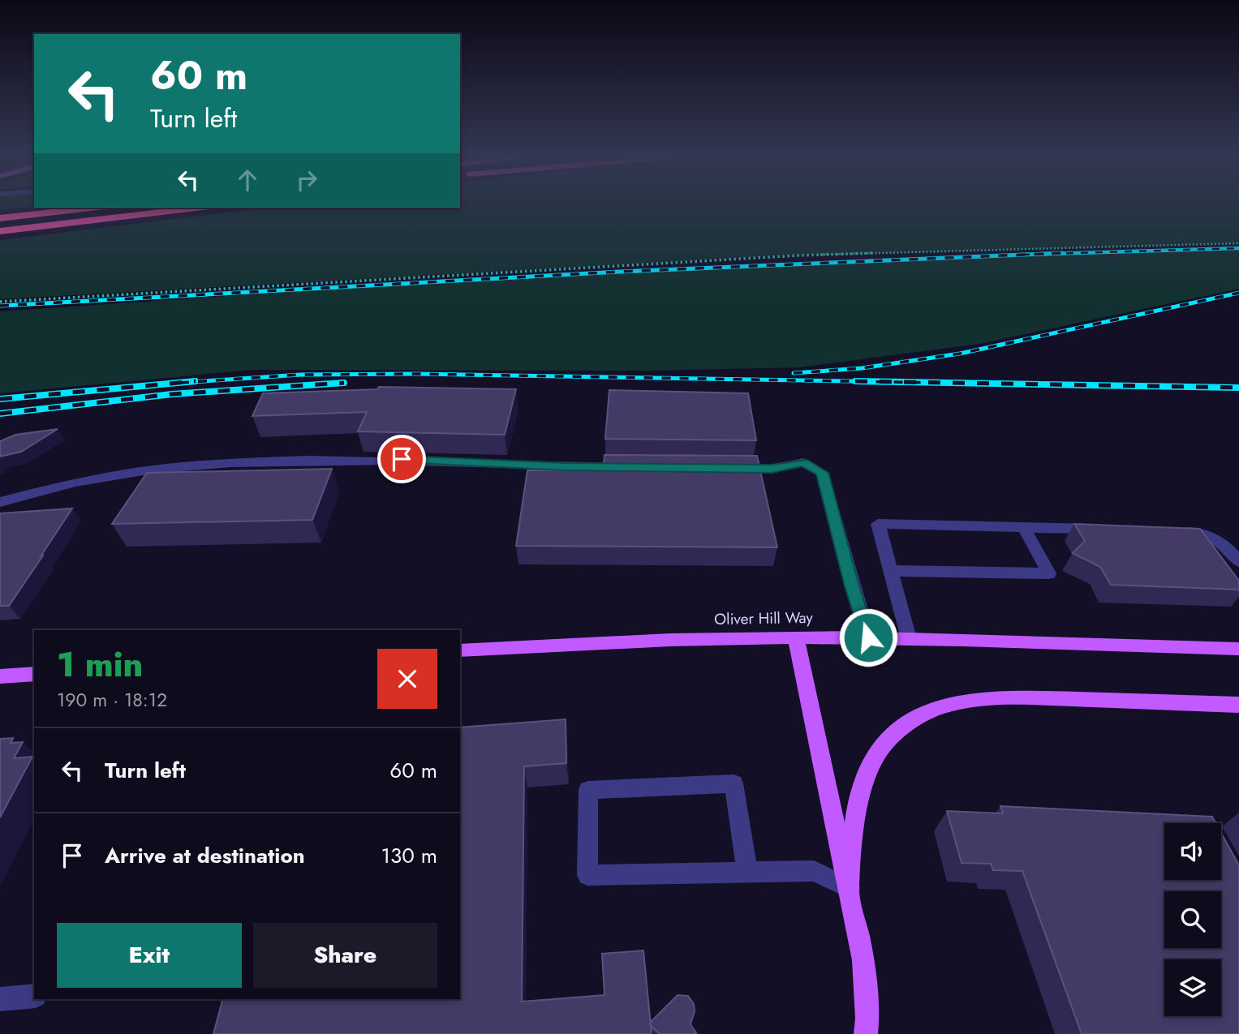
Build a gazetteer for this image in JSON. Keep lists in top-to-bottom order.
{
  "streets": {
    "main road": ["Oliver Hill Way"]
  },
  "page": {
    "turn": ["60 m", "Turn left"],
    "heading": ["1 min", "190 m · 18:12"],
    "list": [
      {
        "name": "Turn left",
        "value": "60 m"
      },
      {
        "name": "Arrive at destination",
        "value": "130 m"
      }
    ],
    "buttons": ["Exit", "Share"]
  }
}
